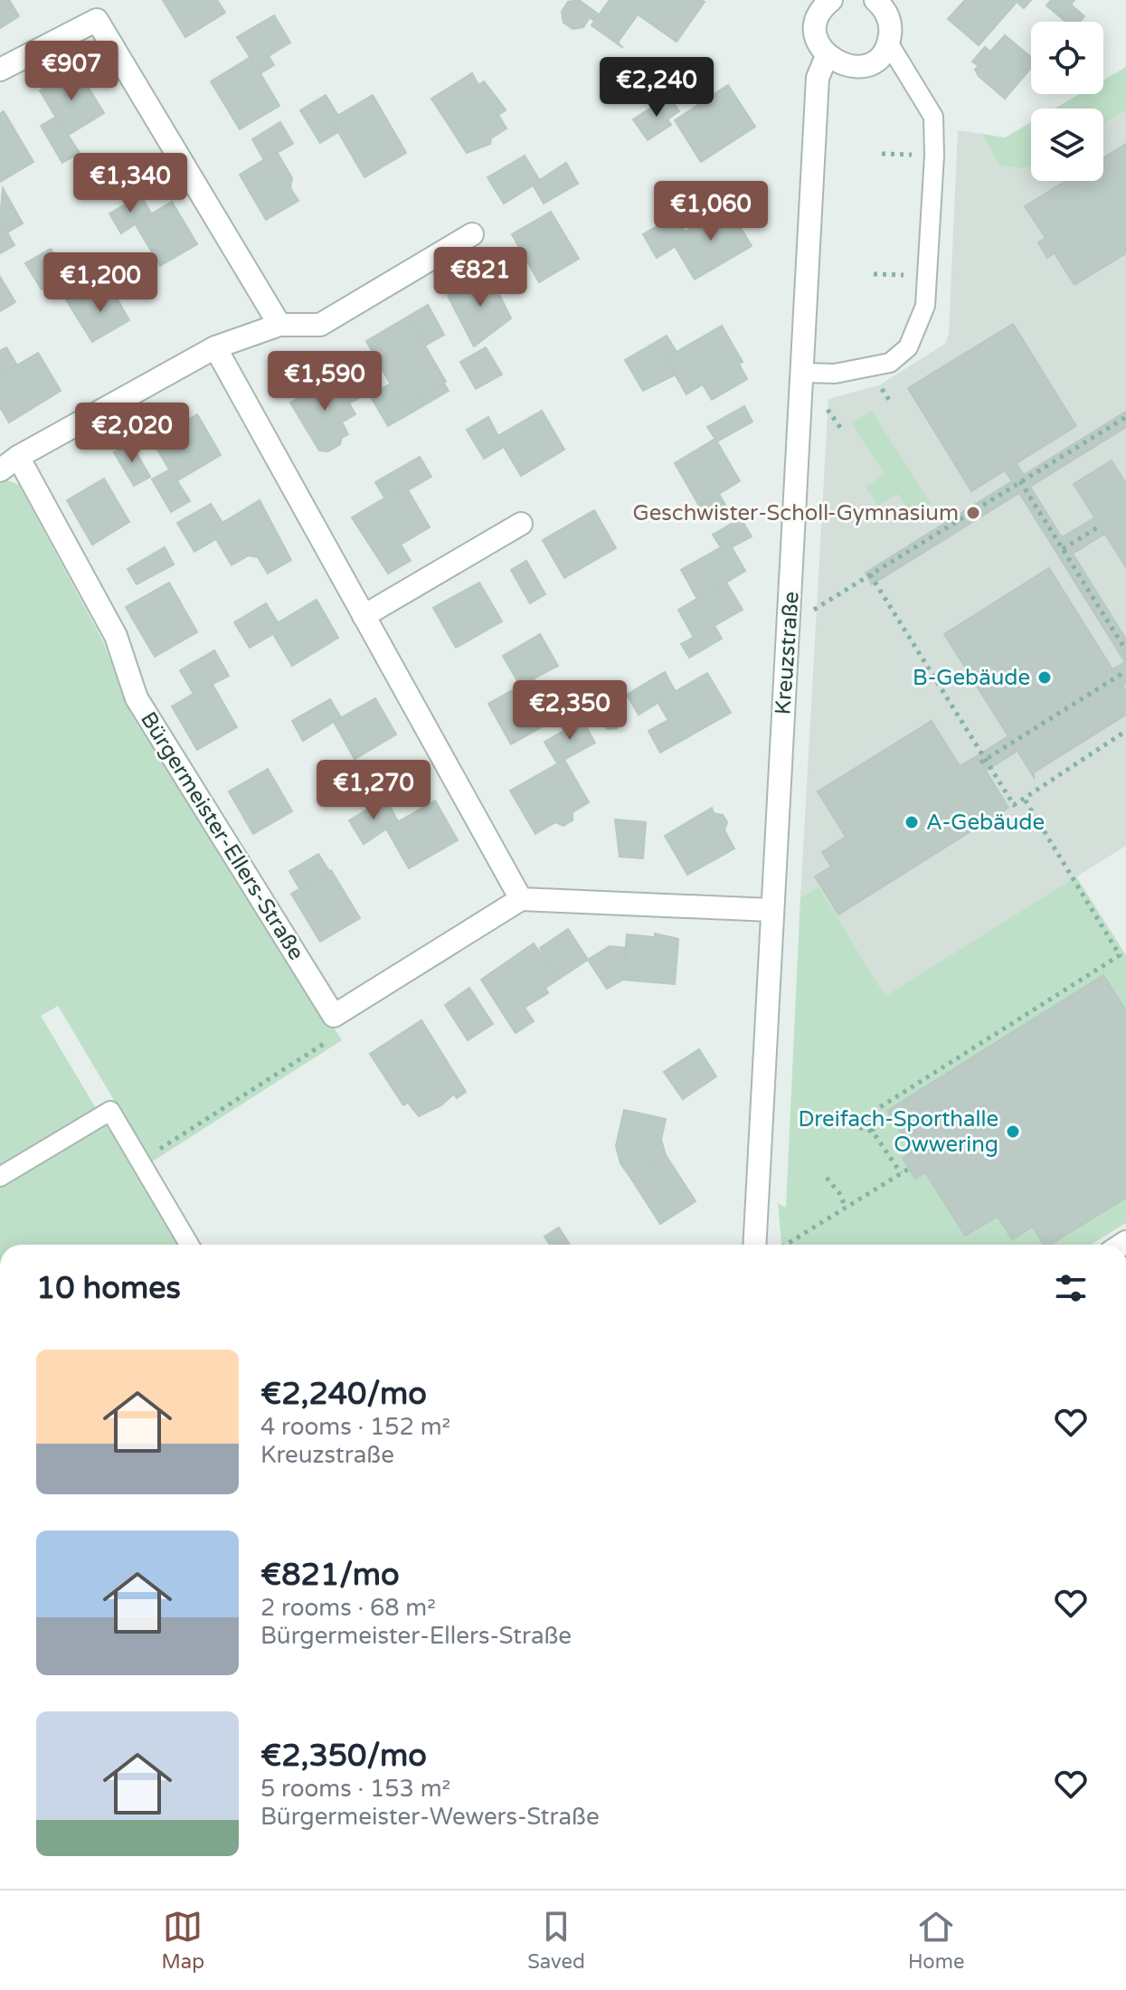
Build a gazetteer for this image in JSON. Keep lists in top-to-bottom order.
{
  "streets": {
    "street": ["Kreuzstraße", "Bürgermeister-Ellers-Straße"]
  },
  "places": [
    "Geschwister-Scholl-Gymnasium",
    "B-Gebäude",
    "A-Gebäude",
    "Dreifach-Sporthalle Owwering"
  ],
  "page": {
    "price": [
      "€907",
      "€2,240",
      "€1,340",
      "€1,060",
      "€821",
      "€1,200",
      "€1,590",
      "€2,020",
      "€2,350",
      "€1,270"
    ],
    "heading": "10 homes",
    "list": [
      {
        "name": "€2,240/mo",
        "note": "4 rooms · 152 m² · Kreuzstraße"
      },
      {
        "name": "€821/mo",
        "note": "2 rooms · 68 m² · Bürgermeister-Ellers-Straße"
      },
      {
        "name": "€2,350/mo",
        "note": "5 rooms · 153 m² · Bürgermeister-Wewers-Straße"
      }
    ],
    "tabs": ["Map", "Saved", "Home"]
  }
}
